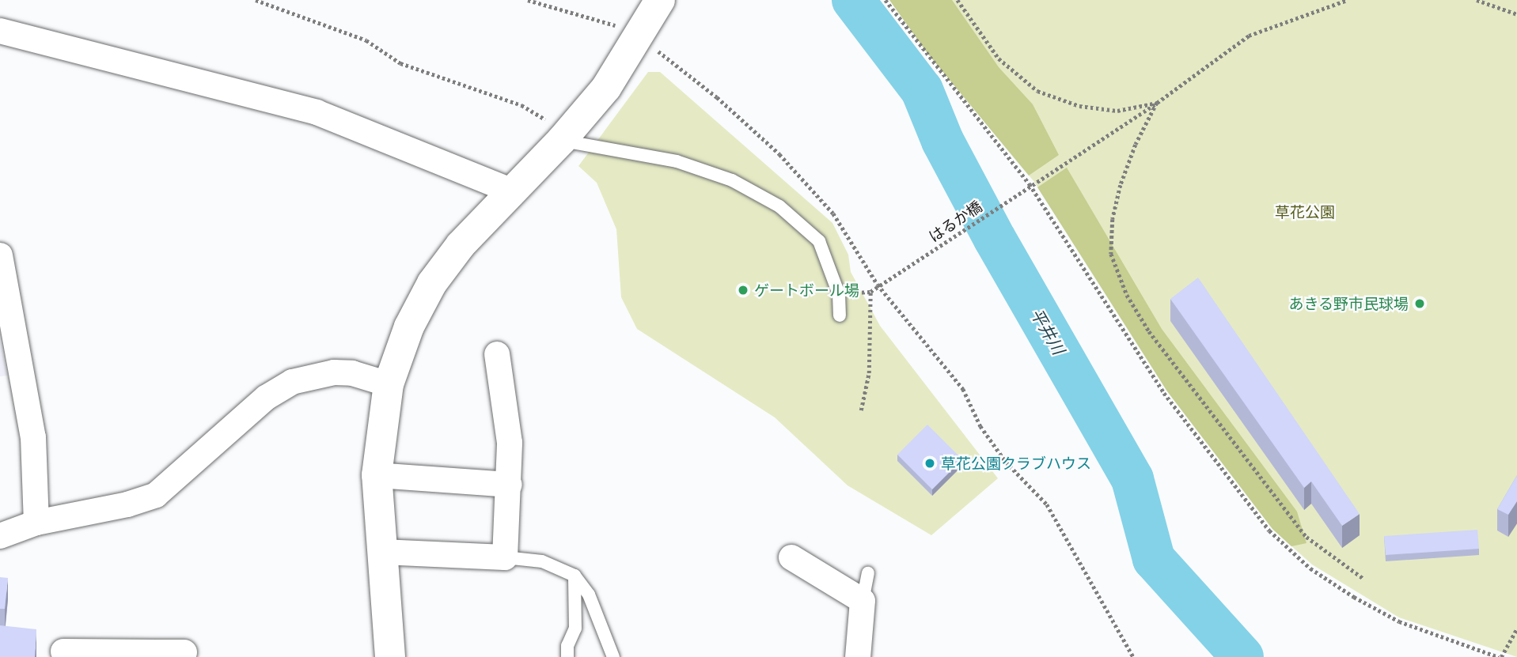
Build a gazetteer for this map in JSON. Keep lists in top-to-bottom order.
{
  "streets": {
    "path": ["はるか橋"]
  },
  "water": ["平井川"],
  "parks": ["草花公園"],
  "places": ["ゲートボール場", "あきる野市民球場", "草花公園クラブハウス"]
}
